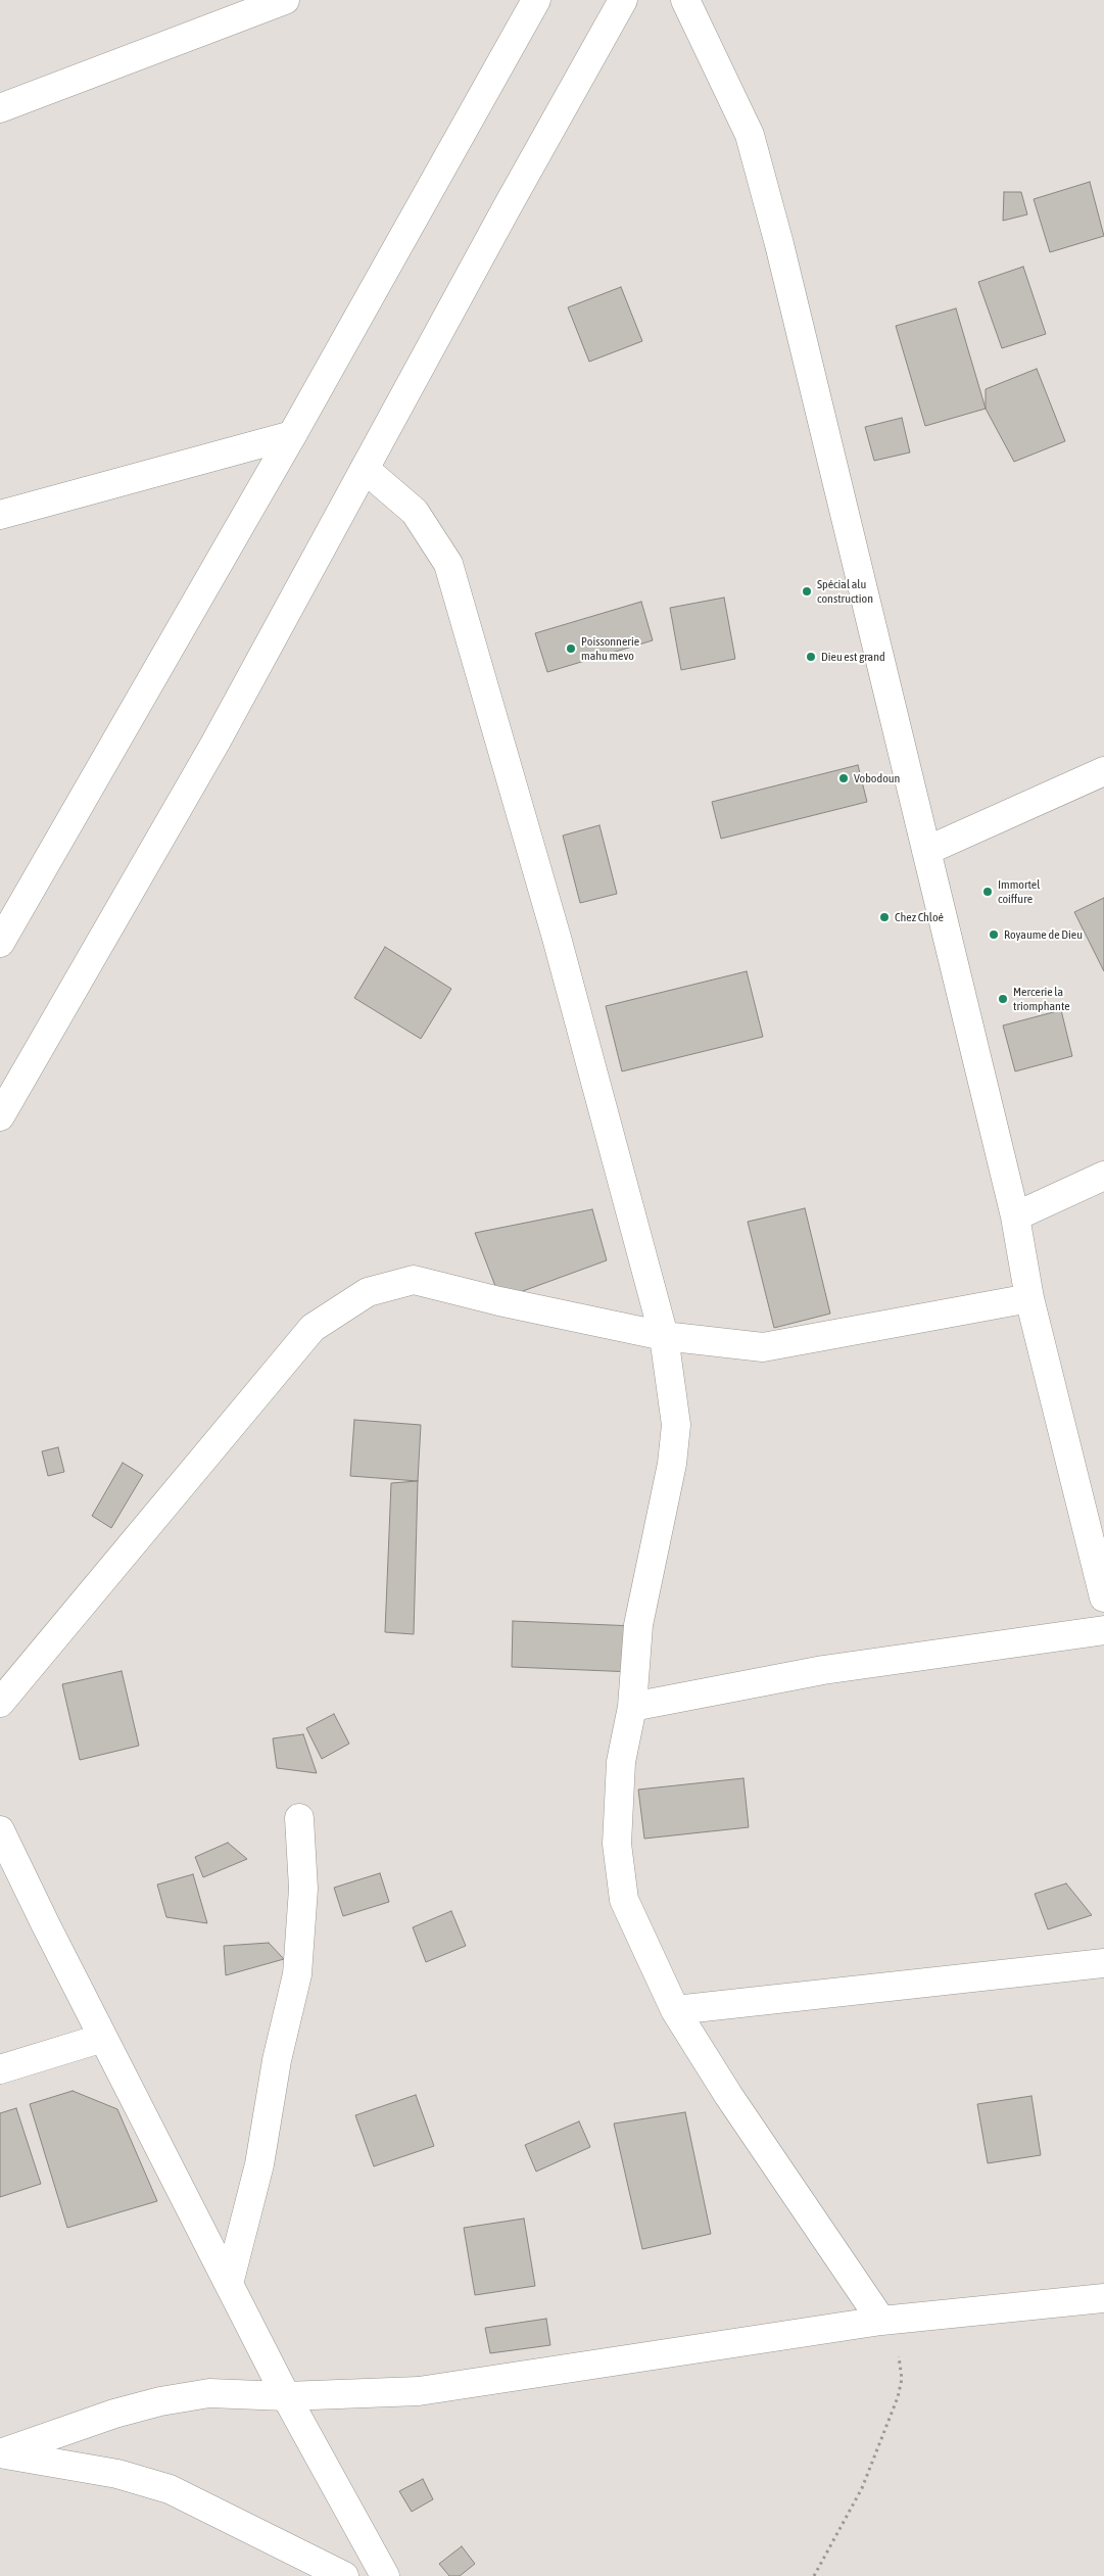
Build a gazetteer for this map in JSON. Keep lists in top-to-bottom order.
{
  "places": [
    "Spécial alu construction",
    "Poissonnerie mahu mevo",
    "Dieu est grand",
    "Vobodoun",
    "Immortel coiffure",
    "Chez Chloé",
    "Royaume de Dieu",
    "Mercerie la triomphante"
  ]
}
